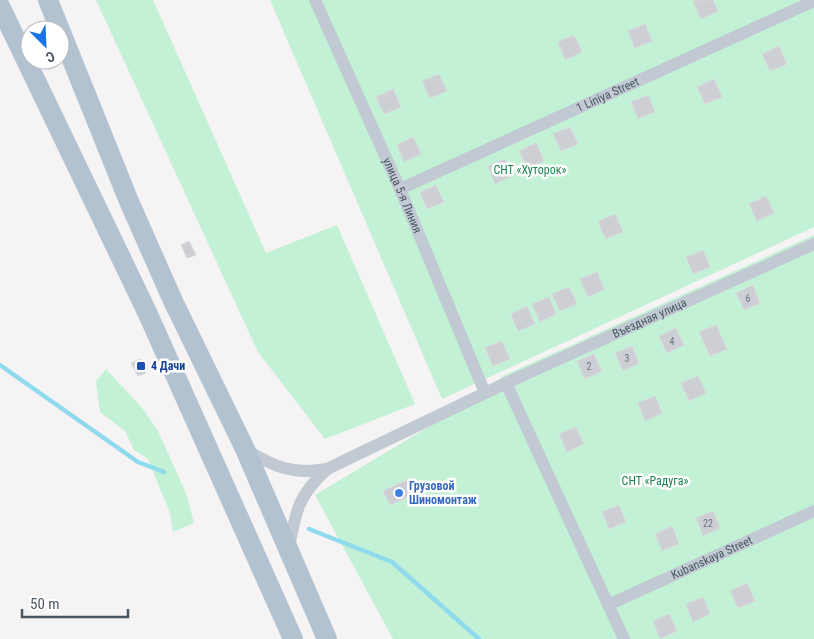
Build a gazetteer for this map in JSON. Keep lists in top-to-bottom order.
{
  "streets": {
    "street": [
      "1 Liniya Street",
      "улица 5-я Линия",
      "Въездная улица",
      "Kubanskaya Street"
    ]
  },
  "crossings": [
    ["1 Liniya Street", "улица 5-я Линия"],
    ["улица 5-я Линия", "Въездная улица"]
  ],
  "parks": ["СНТ «Хуторок»", "СНТ «Радуга»"],
  "places": {
    "transit": ["4 Дачи"],
    "other": ["Грузовой Шиномонтаж"]
  },
  "house_numbers": [
    "6",
    "4",
    "3",
    "2",
    "22"
  ],
  "scale_bar": "50 m",
  "north": "bottom right"
}
